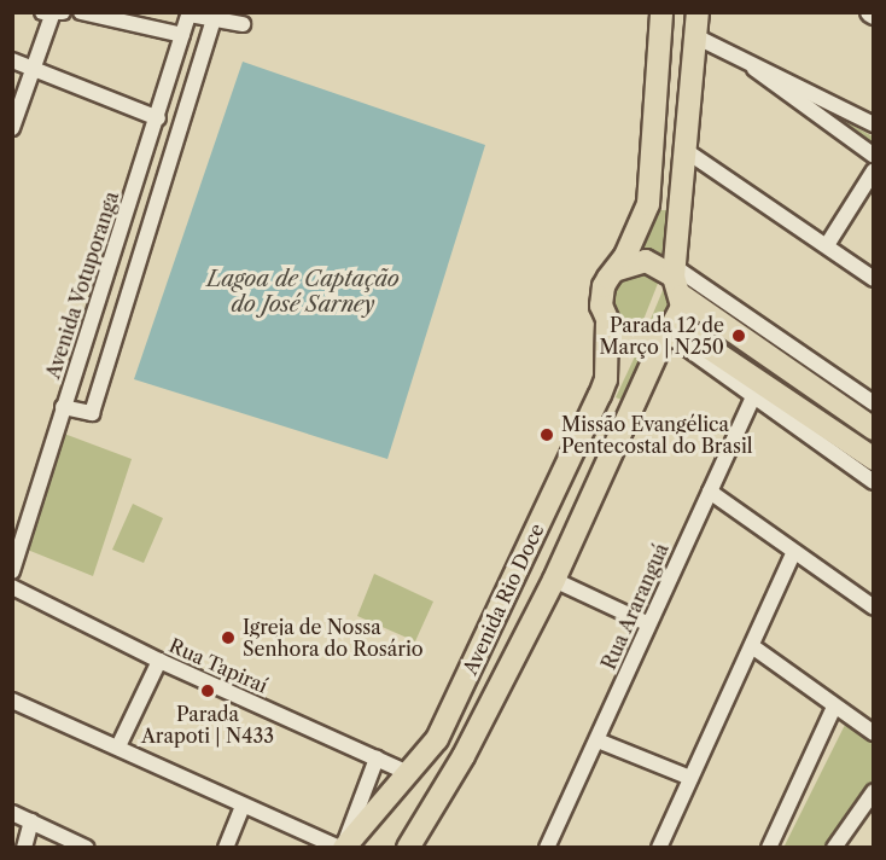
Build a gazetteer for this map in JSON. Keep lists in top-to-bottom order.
{
  "streets": {
    "main road": ["Avenida Rio Doce"],
    "street": ["Avenida Votuporanga", "Rua Araranguá", "Rua Tapiraí"]
  },
  "crossings": [
    ["Avenida Rio Doce", "Rua Tapiraí"]
  ],
  "water": ["Lagoa de Captação do José Sarney"],
  "places": [
    "Parada 12 de Março | N250",
    "Missão Evangélica Pentecostal do Brasil",
    "Igreja de Nossa Senhora do Rosário",
    "Parada Arapoti | N433"
  ]
}
